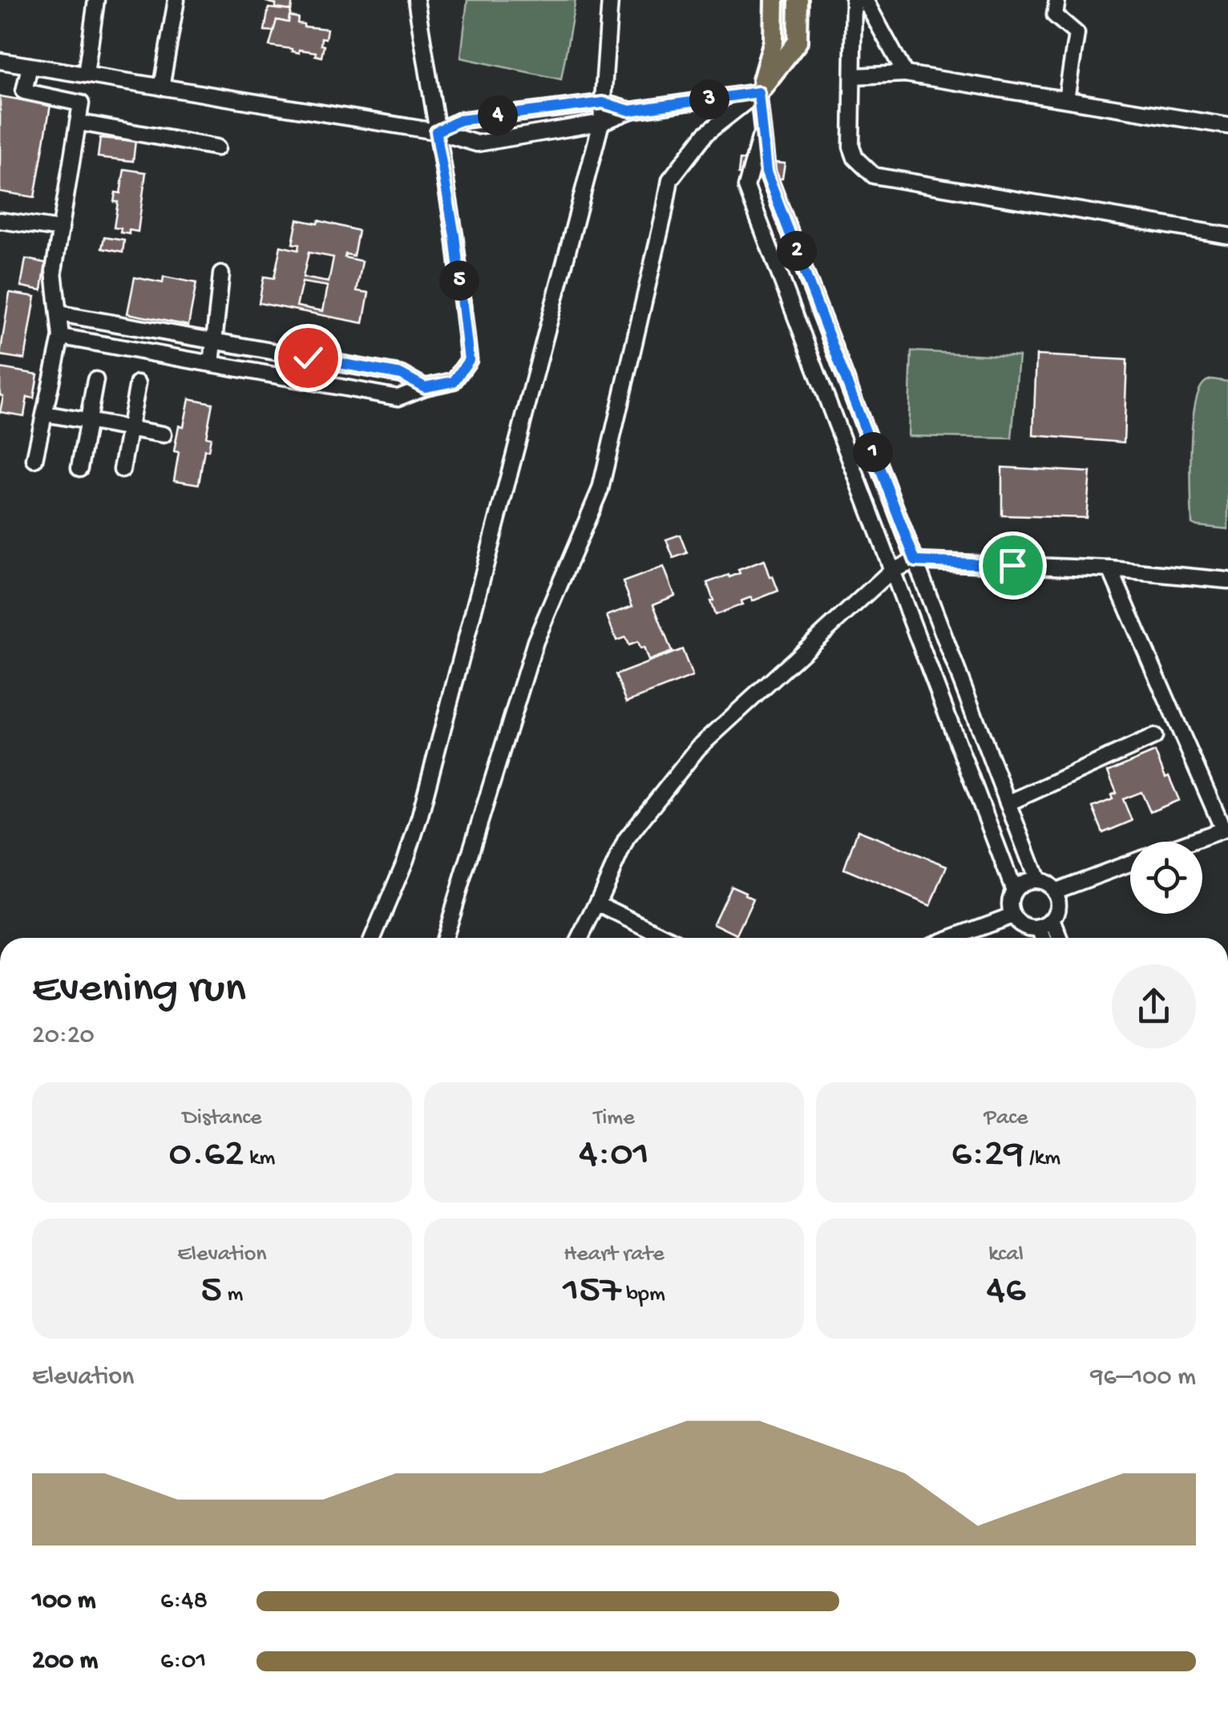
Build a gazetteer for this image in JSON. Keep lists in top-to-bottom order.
{
  "page": {
    "pins": [
      "3",
      "4",
      "2",
      "5",
      "1"
    ],
    "heading": ["Evening run", "20:20"],
    "stats": [
      ["Distance", "0.62 km"],
      ["Time", "4:01"],
      ["Pace", "6:29 /km"],
      ["Elevation", "5 m"],
      ["Heart rate", "157 bpm"],
      ["kcal", "46"]
    ],
    "chart": ["Elevation", "96–100 m"],
    "list": [
      {
        "name": "100 m",
        "note": "6:48"
      },
      {
        "name": "200 m",
        "note": "6:01"
      }
    ]
  }
}
